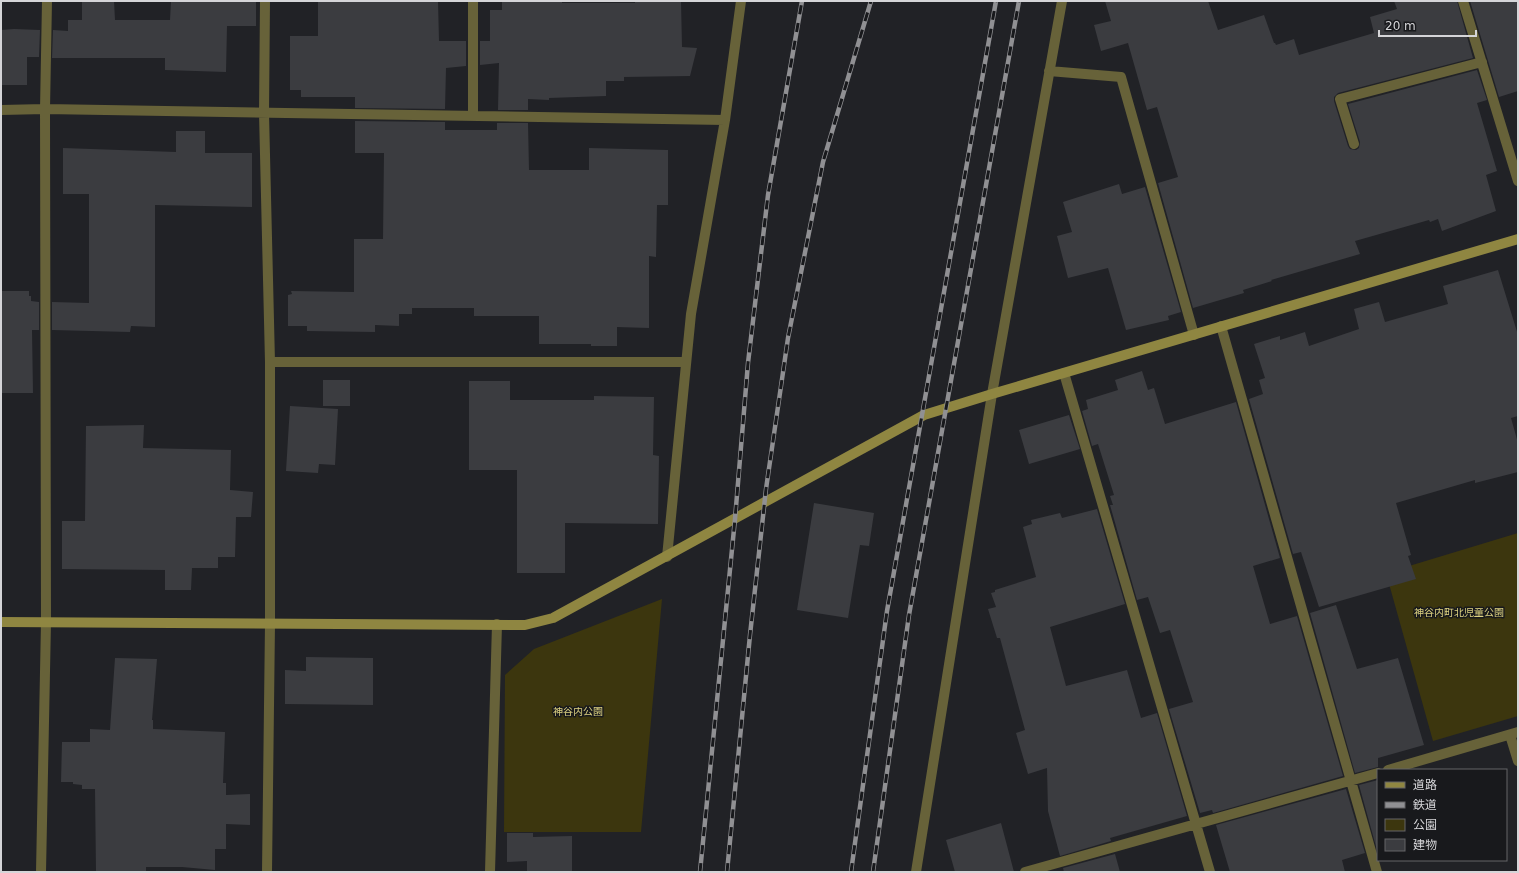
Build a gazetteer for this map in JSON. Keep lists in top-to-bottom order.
{
  "parks": ["神谷内町北児童公園", "神谷内公園"],
  "legend": [
    "道路",
    "鉄道",
    "公園",
    "建物"
  ],
  "scale_bar": "20 m"
}
